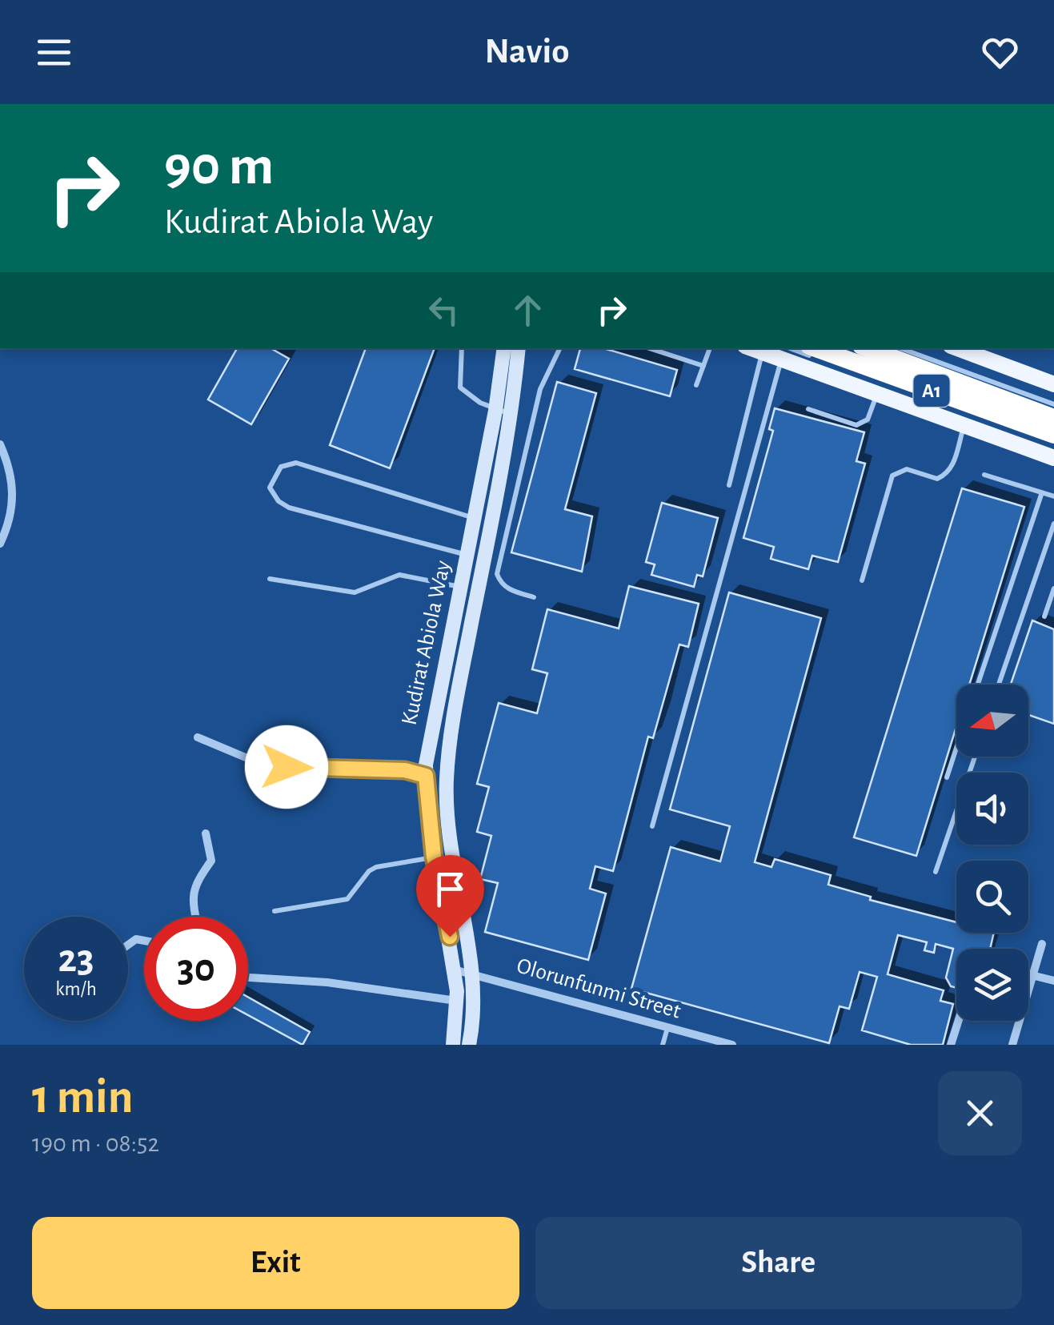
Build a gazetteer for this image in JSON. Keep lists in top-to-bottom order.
{
  "streets": {
    "highway": ["A1"],
    "main road": ["Kudirat Abiola Way"],
    "street": ["Olorunfunmi Street"]
  },
  "crossings": [
    ["Kudirat Abiola Way", "Olorunfunmi Street"]
  ],
  "north": "left",
  "page": {
    "header": "Navio",
    "turn": ["90 m", "Kudirat Abiola Way"],
    "speed": "23 km/h",
    "limit": "30",
    "heading": ["1 min", "190 m · 08:52"],
    "buttons": ["Exit", "Share"]
  }
}
